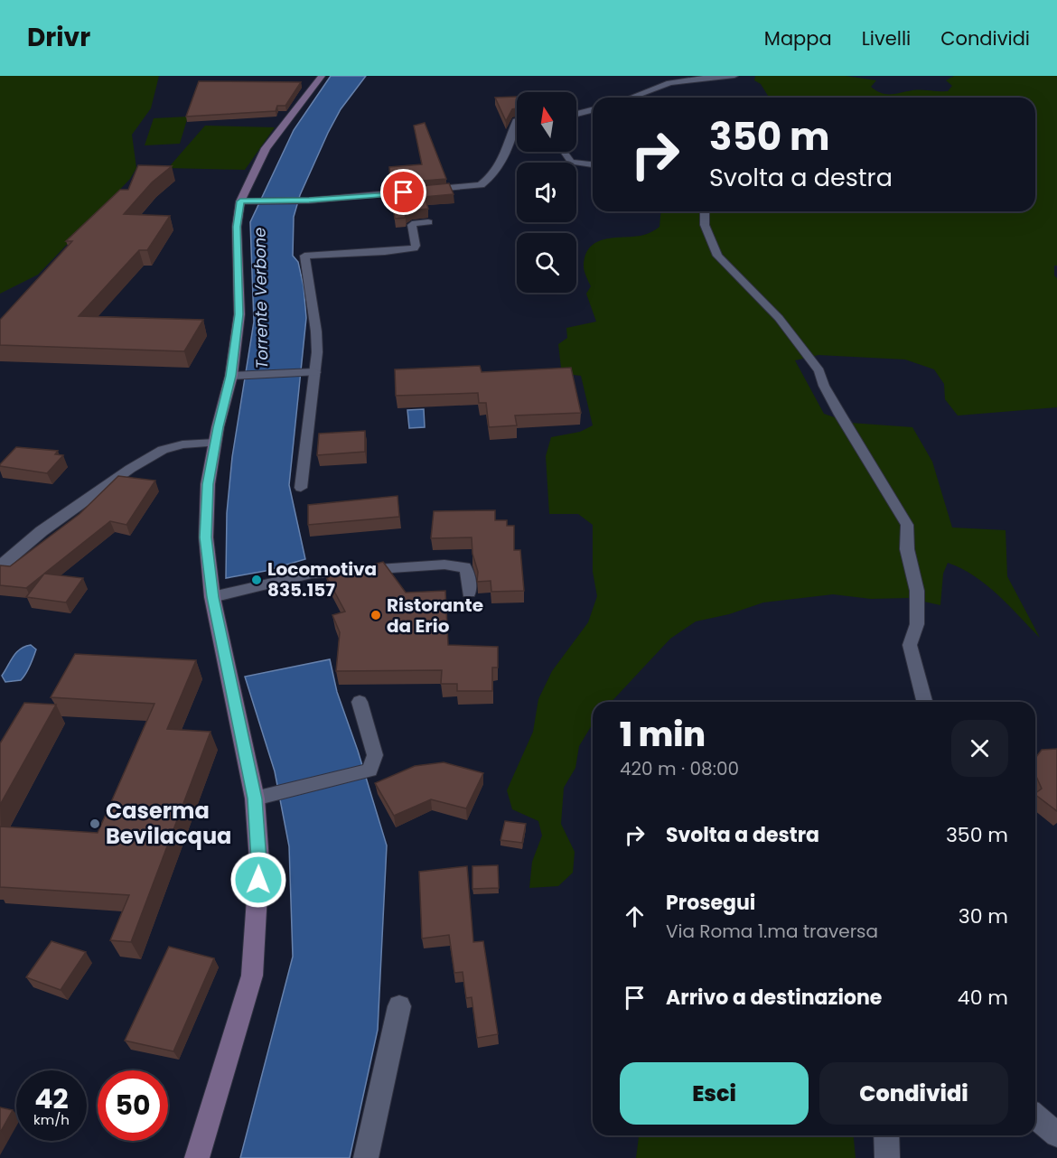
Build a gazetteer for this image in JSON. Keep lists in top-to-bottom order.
{
  "water": ["Torrente Verbone"],
  "places": ["Locomotiva 835.157", "Ristorante da Erio", "Caserma Bevilacqua"],
  "north": "top",
  "page": {
    "header": "Drivr",
    "nav": ["Mappa", "Livelli", "Condividi"],
    "turn": ["350 m", "Svolta a destra"],
    "heading": ["1 min", "420 m · 08:00"],
    "list": [
      {
        "name": "Svolta a destra",
        "value": "350 m"
      },
      {
        "name": "Prosegui",
        "note": "Via Roma 1.ma traversa",
        "value": "30 m"
      },
      {
        "name": "Arrivo a destinazione",
        "value": "40 m"
      }
    ],
    "buttons": ["Esci", "Condividi"],
    "speed": "42 km/h",
    "limit": "50"
  }
}
